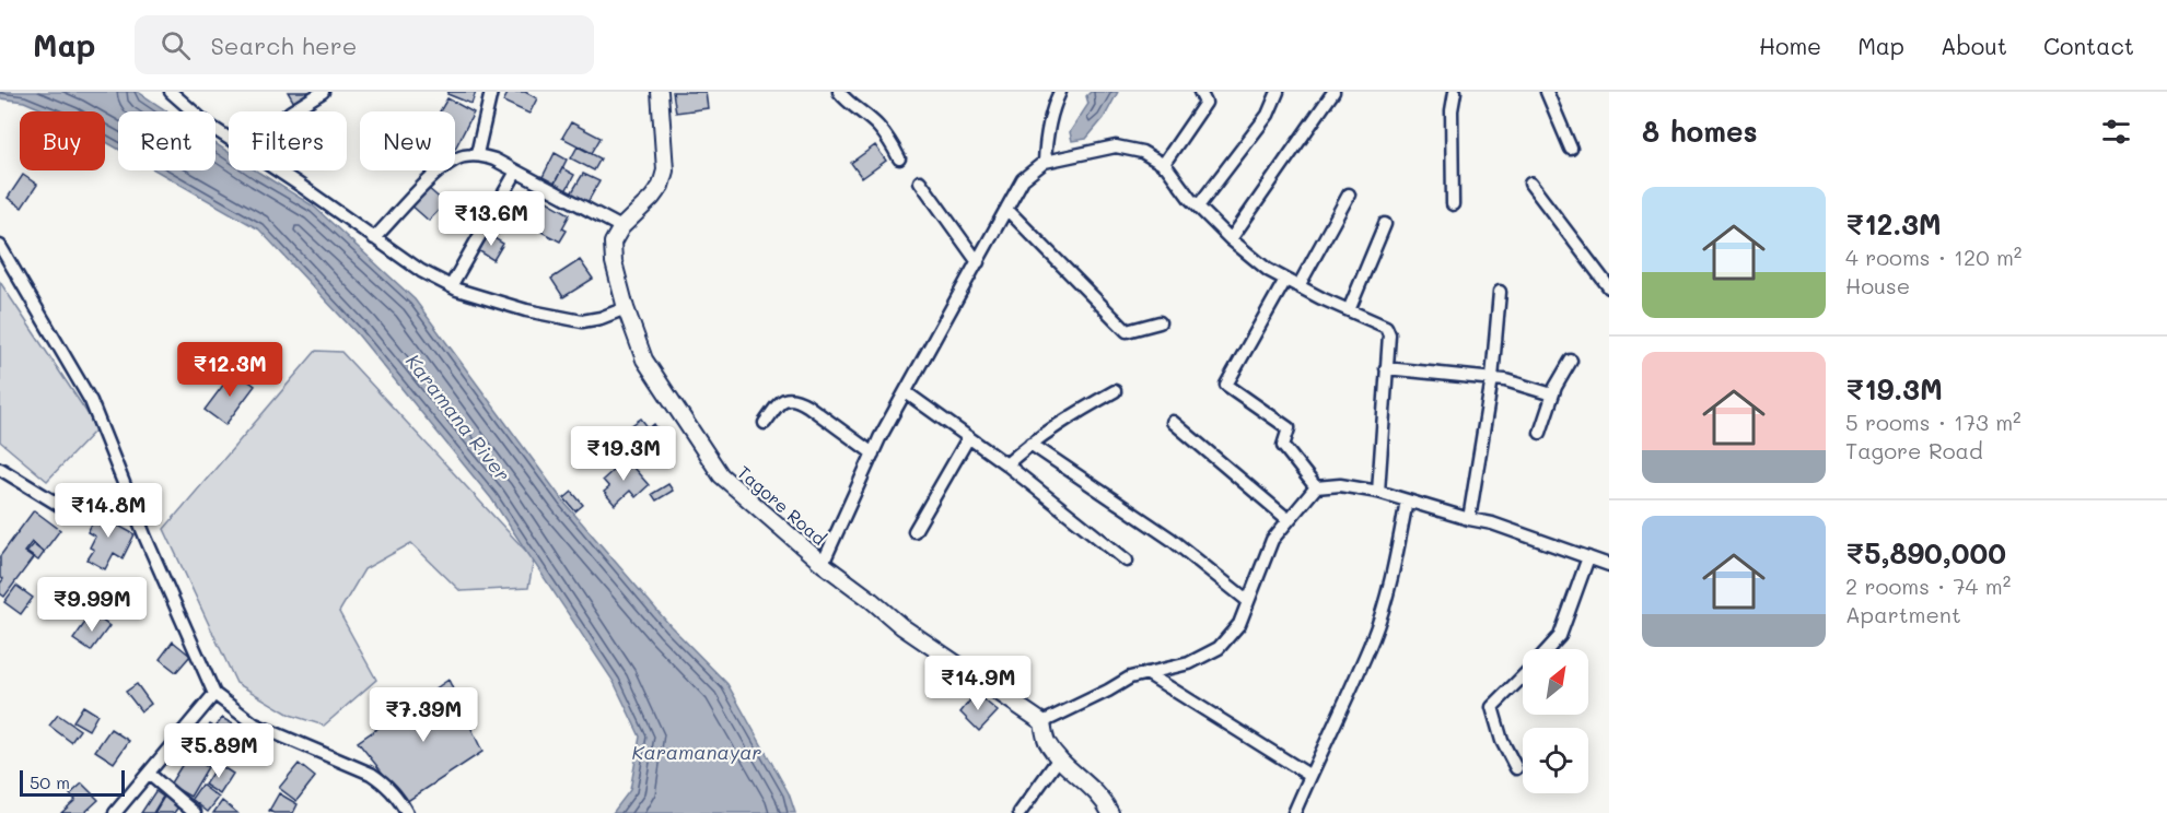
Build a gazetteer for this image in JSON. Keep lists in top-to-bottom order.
{
  "streets": {
    "street": ["Tagore Road"]
  },
  "water": ["Karamana River", "Karamanayar"],
  "scale_bar": "50 m",
  "north": "top right",
  "page": {
    "header": "Map",
    "search": "Search here",
    "nav": [
      "Home",
      "Map",
      "About",
      "Contact"
    ],
    "heading": "8 homes",
    "chip": [
      "Buy",
      "Rent",
      "Filters",
      "New"
    ],
    "list": [
      {
        "name": "₹12.3M",
        "note": "4 rooms · 120 m² · House"
      },
      {
        "name": "₹19.3M",
        "note": "5 rooms · 173 m² · Tagore Road"
      },
      {
        "name": "₹5,890,000",
        "note": "2 rooms · 74 m² · Apartment"
      }
    ],
    "price": [
      "₹13.6M",
      "₹12.3M",
      "₹19.3M",
      "₹14.8M",
      "₹9.99M",
      "₹14.9M",
      "₹7.39M",
      "₹5.89M"
    ],
    "scale": "50 m"
  }
}
